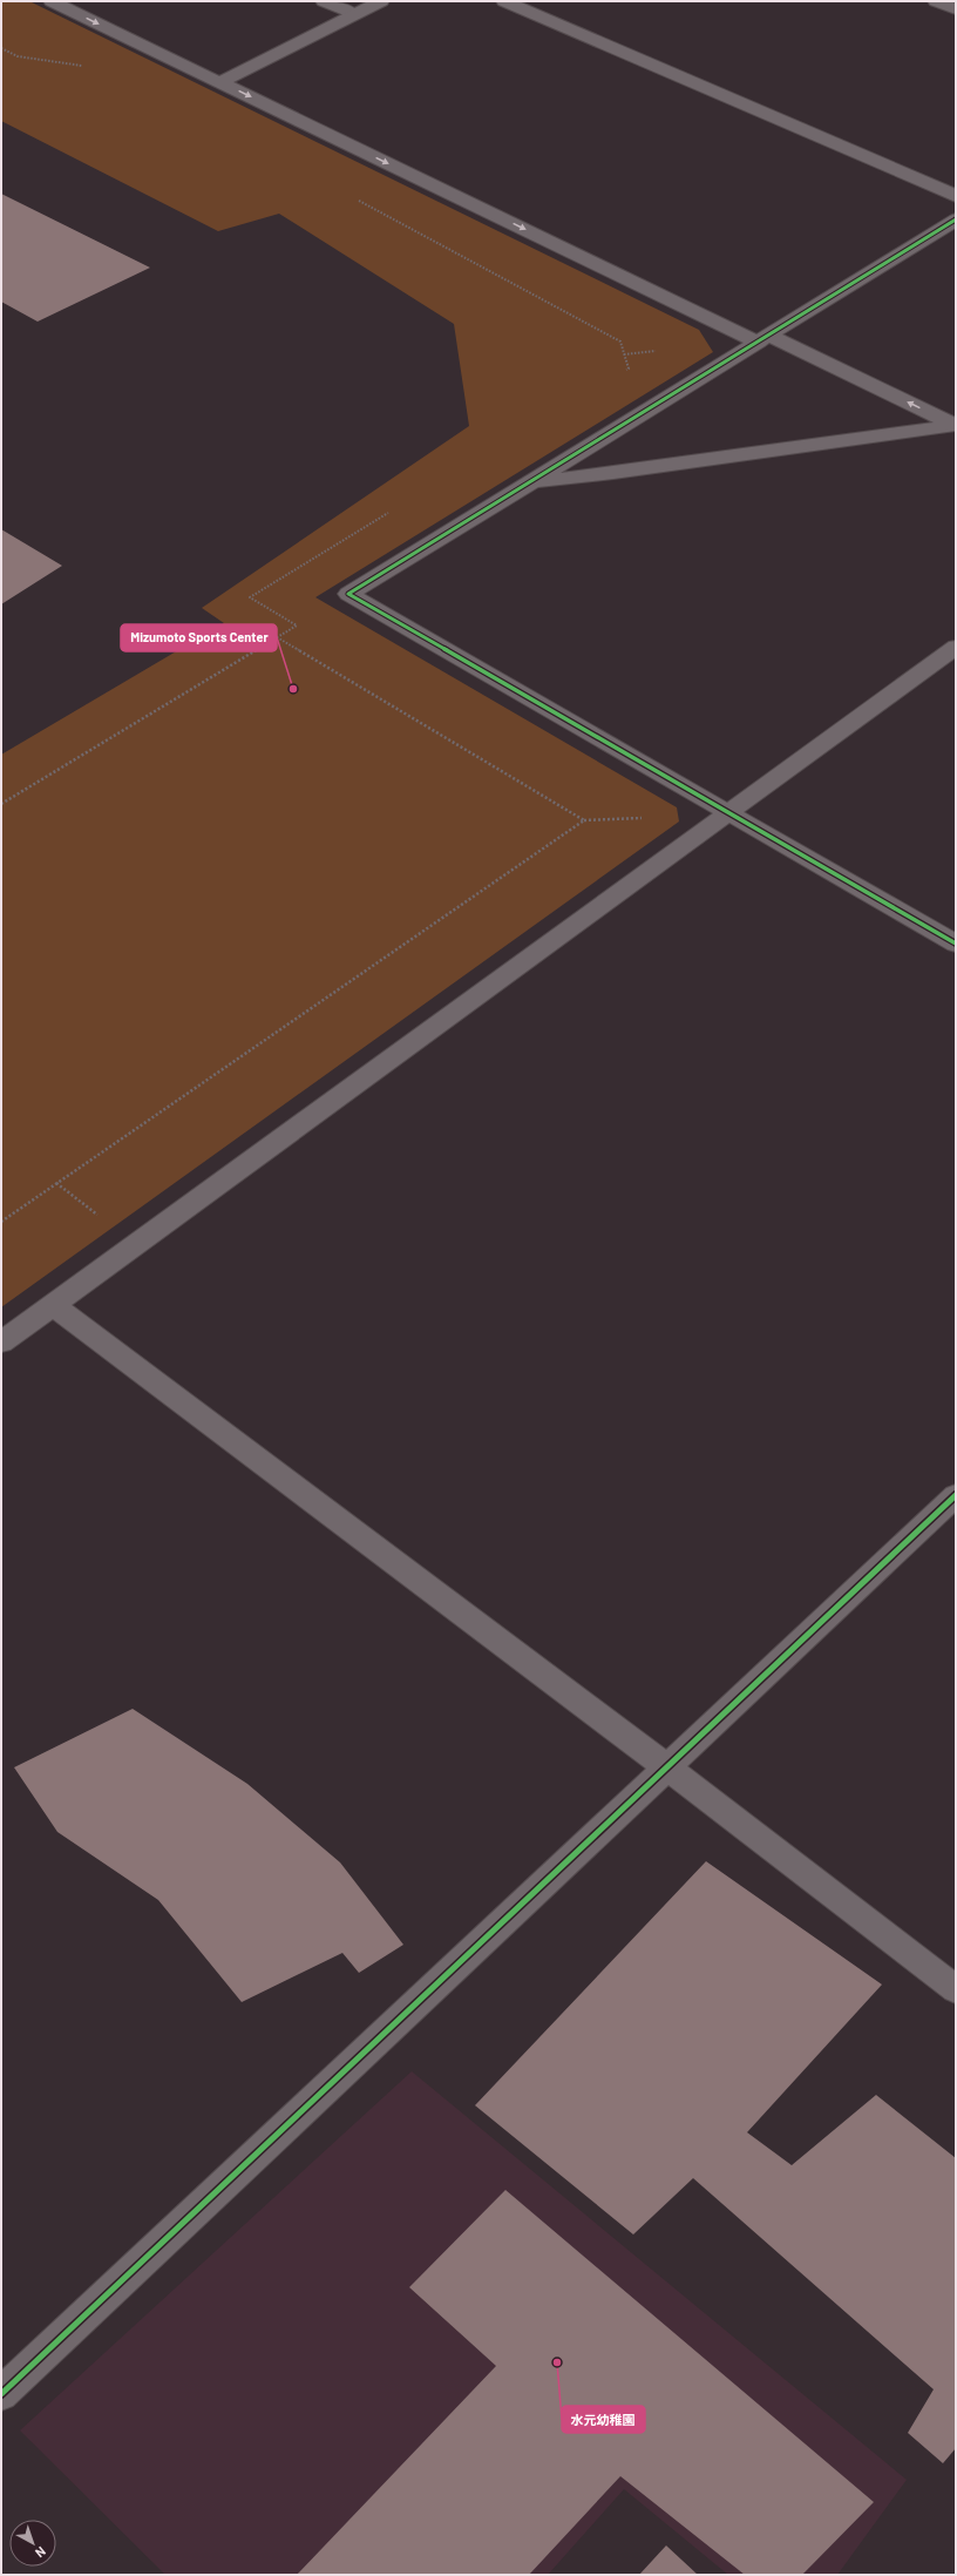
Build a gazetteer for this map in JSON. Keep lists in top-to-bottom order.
{
  "places": ["Mizumoto Sports Center", "水元幼稚園"],
  "north": "bottom right"
}
